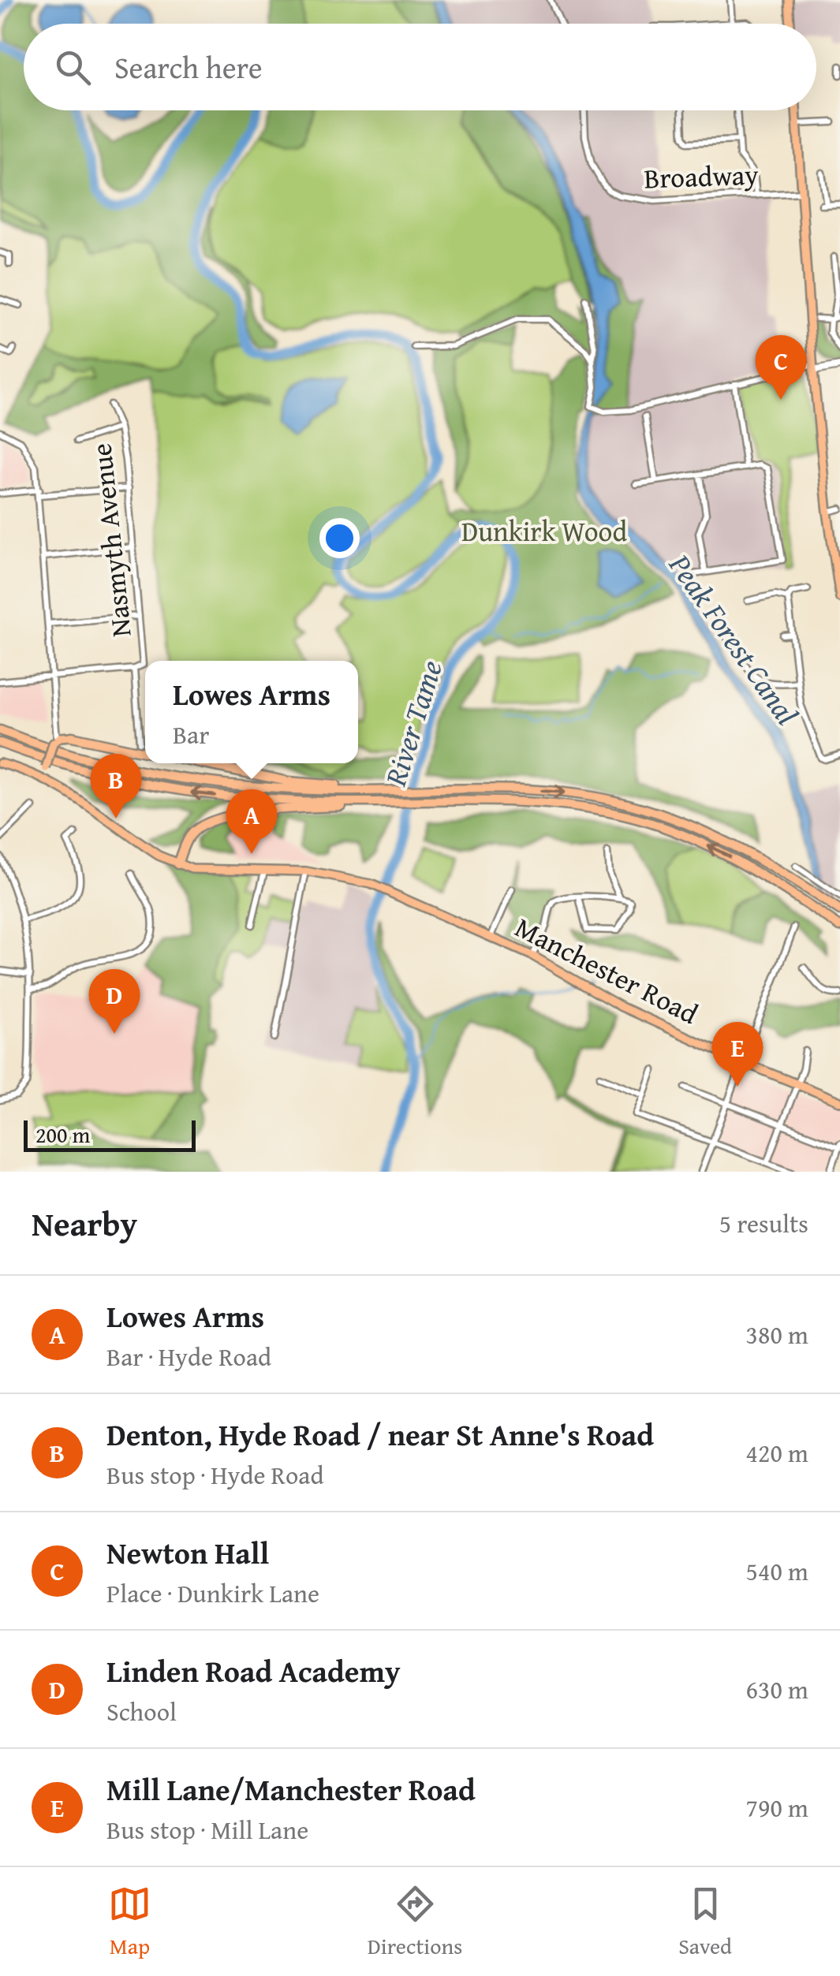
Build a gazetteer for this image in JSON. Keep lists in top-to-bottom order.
{
  "streets": {
    "main road": ["Manchester Road"],
    "street": ["Broadway", "Nasmyth Avenue"]
  },
  "water": ["Peak Forest Canal", "River Tame"],
  "parks": ["Dunkirk Wood"],
  "scale_bar": "200 m",
  "page": {
    "search": "Search here",
    "pins": [
      "C",
      "B",
      "A",
      "D",
      "E"
    ],
    "popup": ["Lowes Arms", "Bar"],
    "scale": "200 m",
    "heading": ["Nearby", "5 results"],
    "list": [
      {
        "mark": "A",
        "name": "Lowes Arms",
        "note": "Bar · Hyde Road",
        "value": "380 m"
      },
      {
        "mark": "B",
        "name": "Denton, Hyde Road / near St Anne's Road",
        "note": "Bus stop · Hyde Road",
        "value": "420 m"
      },
      {
        "mark": "C",
        "name": "Newton Hall",
        "note": "Place · Dunkirk Lane",
        "value": "540 m"
      },
      {
        "mark": "D",
        "name": "Linden Road Academy",
        "note": "School",
        "value": "630 m"
      },
      {
        "mark": "E",
        "name": "Mill Lane/Manchester Road",
        "note": "Bus stop · Mill Lane",
        "value": "790 m"
      }
    ],
    "nav": ["Map", "Directions", "Saved"]
  }
}
